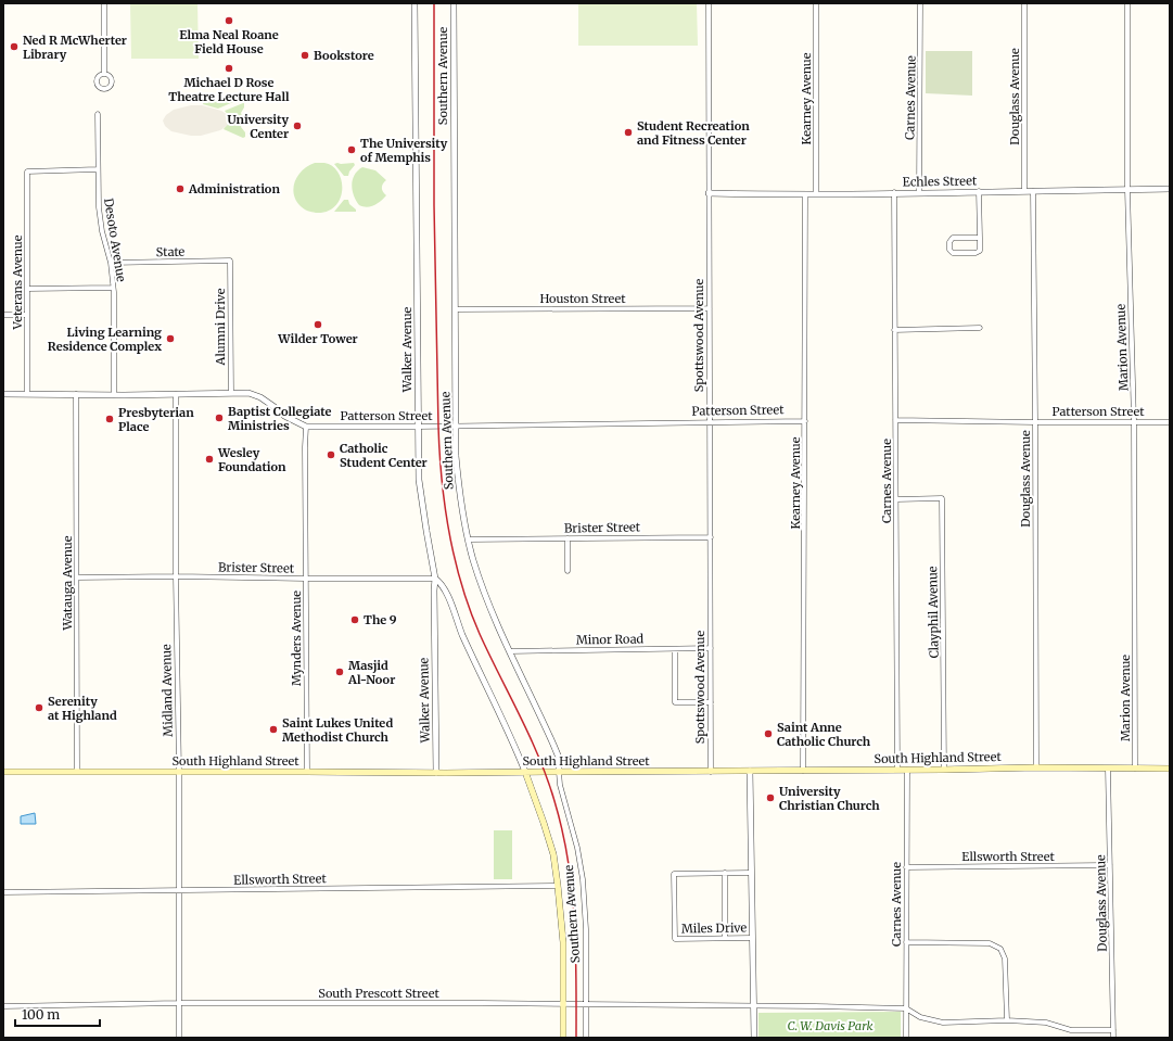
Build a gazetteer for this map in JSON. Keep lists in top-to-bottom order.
{
  "streets": {
    "main road": ["Southern Avenue", "South Highland Street"],
    "street": [
      "Douglass Avenue",
      "Carnes Avenue",
      "Kearney Avenue",
      "Echles Street",
      "Desoto Avenue",
      "State",
      "Veterans Avenue",
      "Houston Street",
      "Alumni Drive",
      "Spottswood Avenue",
      "Marion Avenue",
      "Walker Avenue",
      "Patterson Street",
      "Brister Street",
      "Watauga Avenue",
      "Clayphil Avenue",
      "Mynders Avenue",
      "Minor Road",
      "Midland Avenue",
      "Ellsworth Street",
      "Miles Drive",
      "South Prescott Street"
    ]
  },
  "crossings": [
    ["Southern Avenue", "Houston Street"],
    ["Southern Avenue", "Walker Avenue"],
    ["Southern Avenue", "Patterson Street"],
    ["Southern Avenue", "Brister Street"],
    ["Southern Avenue", "Minor Road"],
    ["Southern Avenue", "South Highland Street"],
    ["Southern Avenue", "Ellsworth Street"],
    ["Southern Avenue", "South Prescott Street"],
    ["Douglass Avenue", "Echles Street"],
    ["Douglass Avenue", "Patterson Street"],
    ["Douglass Avenue", "South Highland Street"],
    ["Douglass Avenue", "Ellsworth Street"],
    ["Carnes Avenue", "Echles Street"],
    ["Carnes Avenue", "Patterson Street"],
    ["Carnes Avenue", "Clayphil Avenue"],
    ["Carnes Avenue", "South Highland Street"],
    ["Carnes Avenue", "Ellsworth Street"],
    ["Carnes Avenue", "South Prescott Street"],
    ["Kearney Avenue", "Echles Street"],
    ["Kearney Avenue", "Patterson Street"],
    ["Kearney Avenue", "South Highland Street"],
    ["Echles Street", "Spottswood Avenue"],
    ["Echles Street", "Marion Avenue"],
    ["Desoto Avenue", "State"],
    ["Desoto Avenue", "Veterans Avenue"],
    ["Desoto Avenue", "Patterson Street"],
    ["State", "Alumni Drive"],
    ["Veterans Avenue", "Patterson Street"],
    ["Houston Street", "Spottswood Avenue"],
    ["Alumni Drive", "Patterson Street"],
    ["Spottswood Avenue", "Patterson Street"],
    ["Spottswood Avenue", "Brister Street"],
    ["Spottswood Avenue", "Minor Road"],
    ["Spottswood Avenue", "South Highland Street"],
    ["Marion Avenue", "Patterson Street"],
    ["Marion Avenue", "South Highland Street"],
    ["Walker Avenue", "Patterson Street"],
    ["Walker Avenue", "Brister Street"],
    ["Walker Avenue", "South Highland Street"],
    ["Patterson Street", "Watauga Avenue"],
    ["Patterson Street", "Mynders Avenue"],
    ["Patterson Street", "Midland Avenue"],
    ["Brister Street", "Watauga Avenue"],
    ["Brister Street", "Mynders Avenue"],
    ["Brister Street", "Midland Avenue"],
    ["Watauga Avenue", "South Highland Street"],
    ["Clayphil Avenue", "South Highland Street"],
    ["Mynders Avenue", "South Highland Street"],
    ["Midland Avenue", "South Highland Street"],
    ["Midland Avenue", "Ellsworth Street"],
    ["Midland Avenue", "South Prescott Street"]
  ],
  "parks": ["C. W. Davis Park"],
  "places": [
    "Elma Neal Roane Field House",
    "Ned R McWherter Library",
    "Bookstore",
    "Michael D Rose Theatre Lecture Hall",
    "University Center",
    "Student Recreation and Fitness Center",
    "The University of Memphis",
    "Administration",
    "Wilder Tower",
    "Living Learning Residence Complex",
    "Baptist Collegiate Ministries",
    "Presbyterian Place",
    "Catholic Student Center",
    "Wesley Foundation",
    "The 9",
    "Masjid Al-Noor",
    "Serenity at Highland",
    "Saint Lukes United Methodist Church",
    "Saint Anne Catholic Church",
    "University Christian Church"
  ],
  "scale_bar": "100 m"
}
